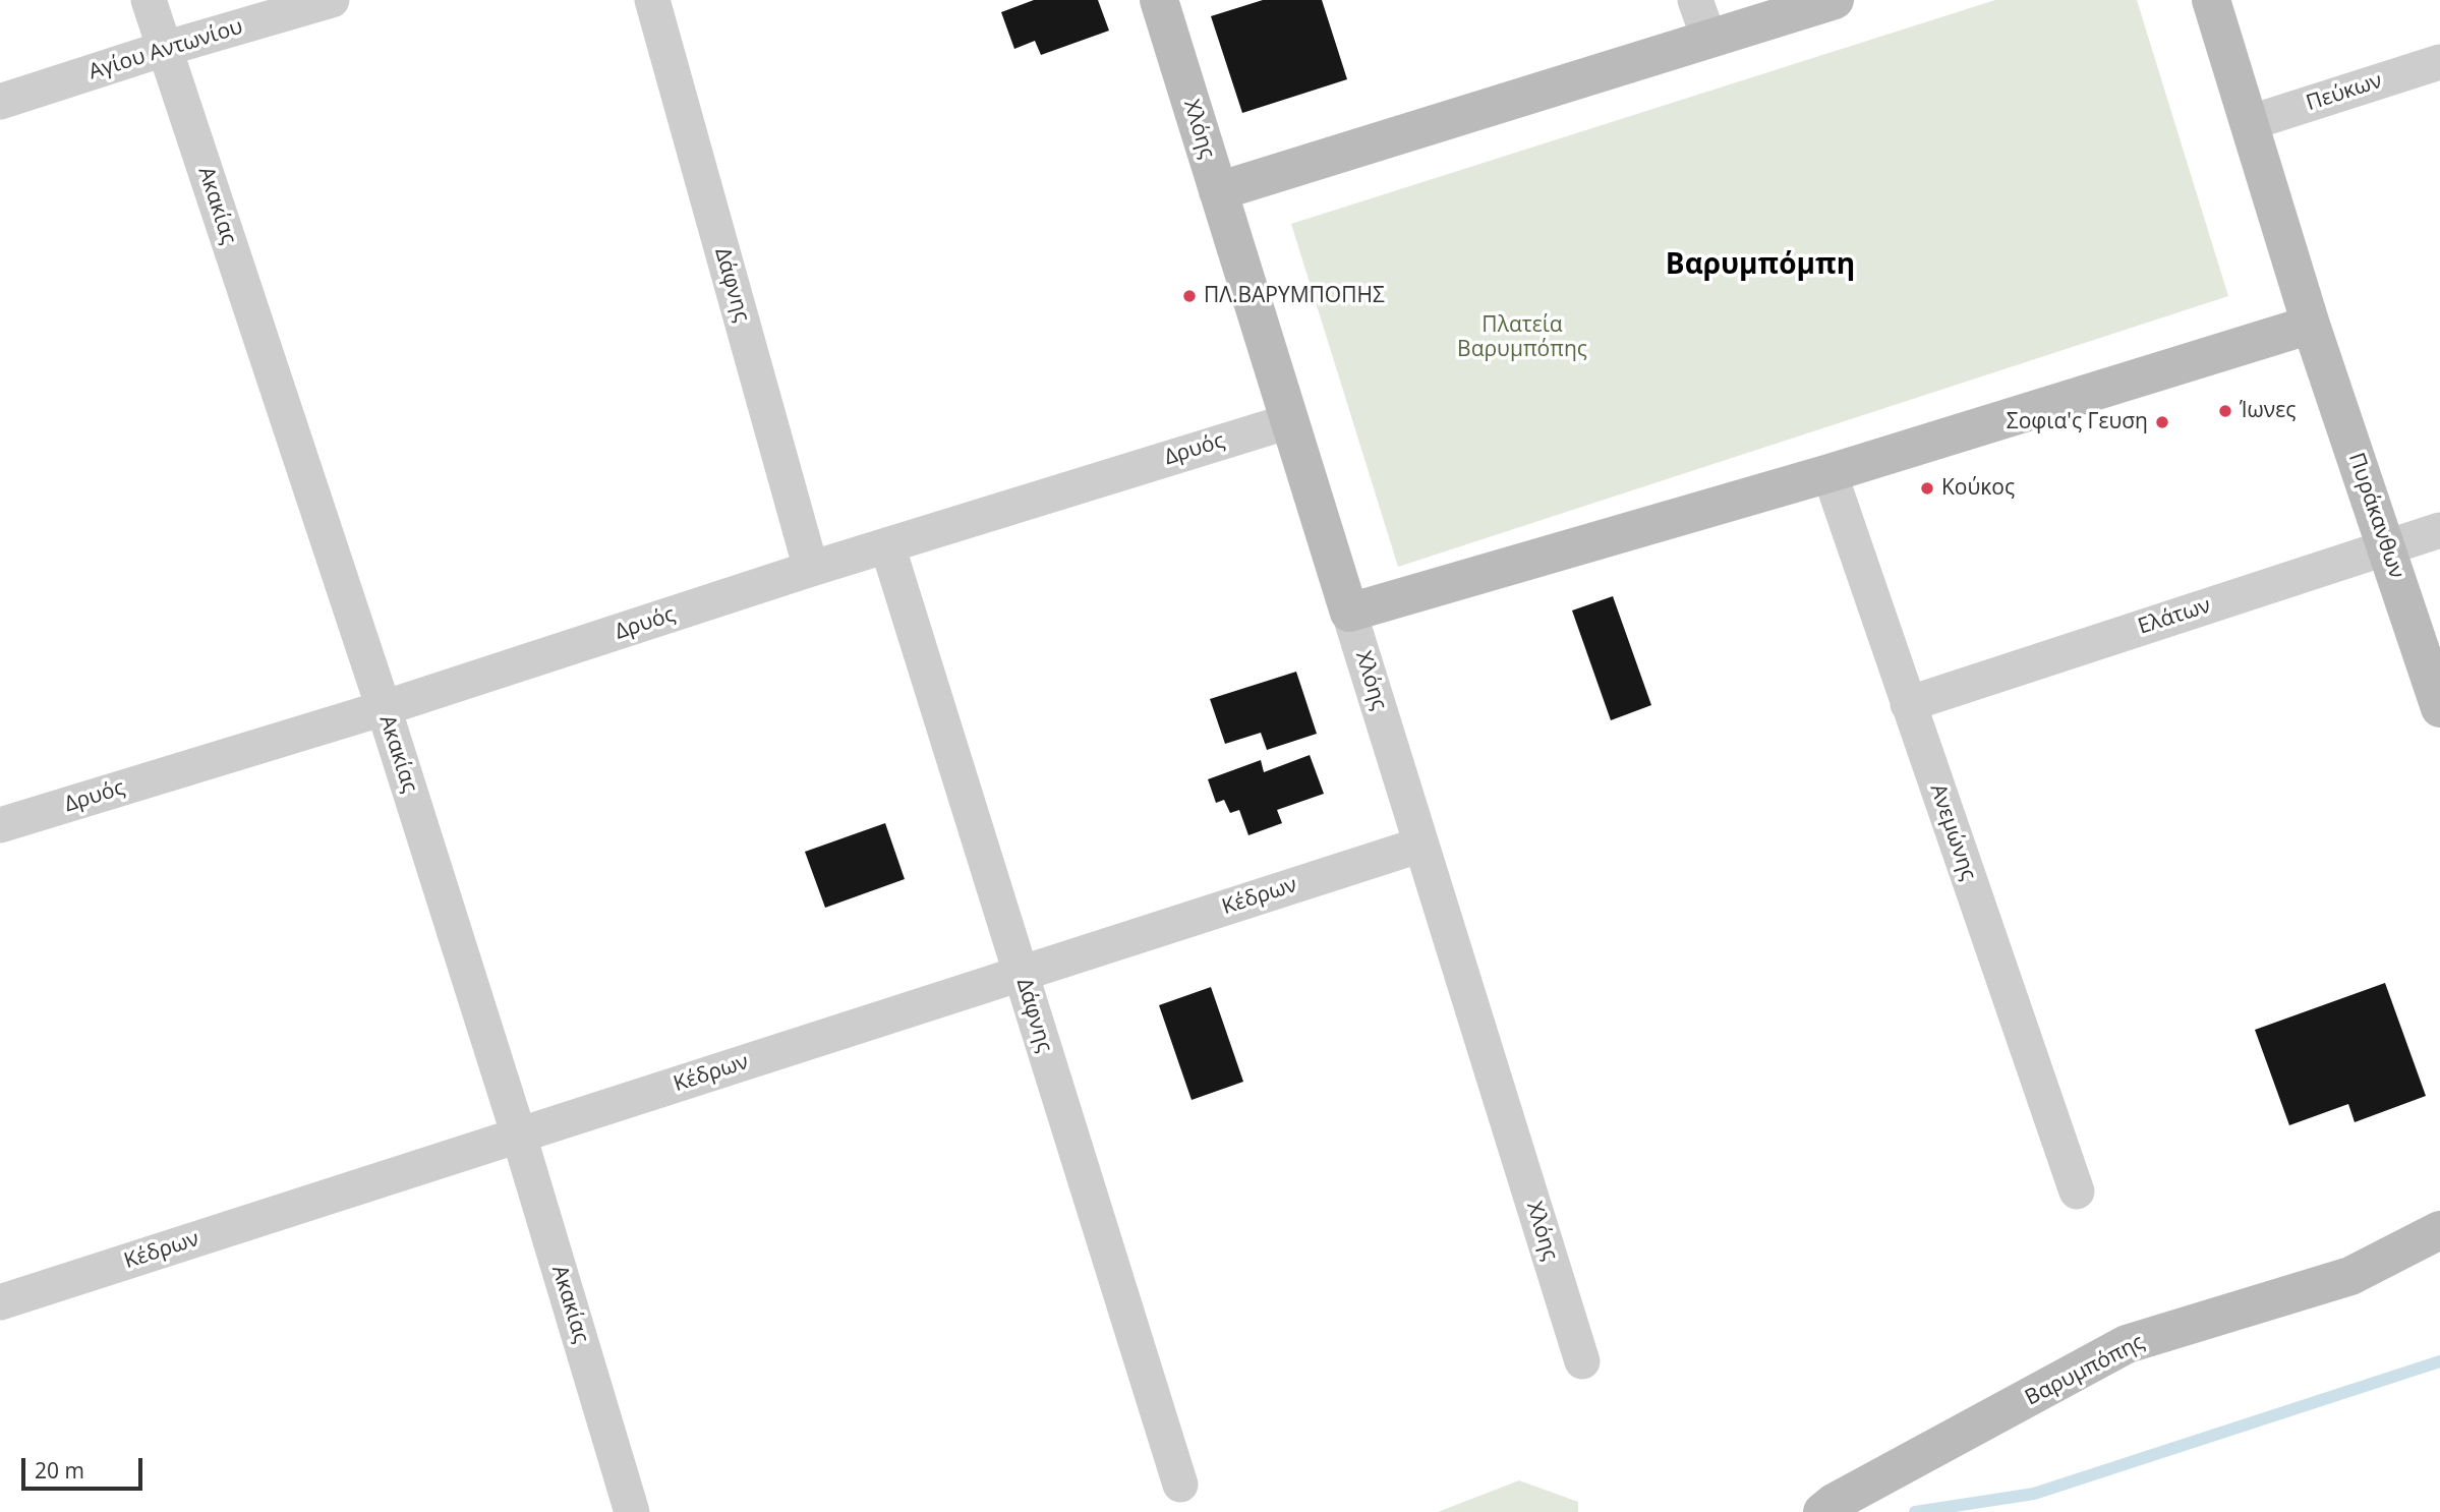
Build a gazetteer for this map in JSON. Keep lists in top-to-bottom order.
{
  "streets": {
    "street": [
      "Αγίου Αντωνίου",
      "Πεύκων",
      "Χλόης",
      "Ακακίας",
      "Δάφνης",
      "Δρυός",
      "Πυράκανθων",
      "Ελάτων",
      "Ανεμώνης",
      "Κέδρων",
      "Βαρυμπόπης"
    ]
  },
  "crossings": [
    ["Αγίου Αντωνίου", "Ακακίας"],
    ["Πεύκων", "Πυράκανθων"],
    ["Χλόης", "Δρυός"],
    ["Χλόης", "Κέδρων"],
    ["Ακακίας", "Δρυός"],
    ["Ακακίας", "Κέδρων"],
    ["Δάφνης", "Δρυός"],
    ["Δάφνης", "Κέδρων"],
    ["Πυράκανθων", "Ελάτων"],
    ["Ελάτων", "Ανεμώνης"]
  ],
  "districts": ["Βαρυμπόμπη"],
  "parks": ["Πλατεία Βαρυμπόπης"],
  "places": [
    "ΠΛ.ΒΑΡΥΜΠΟΠΗΣ",
    "Ίωνες",
    "Σοφια'ς Γευση",
    "Κούκος"
  ],
  "scale_bar": "20 m"
}
